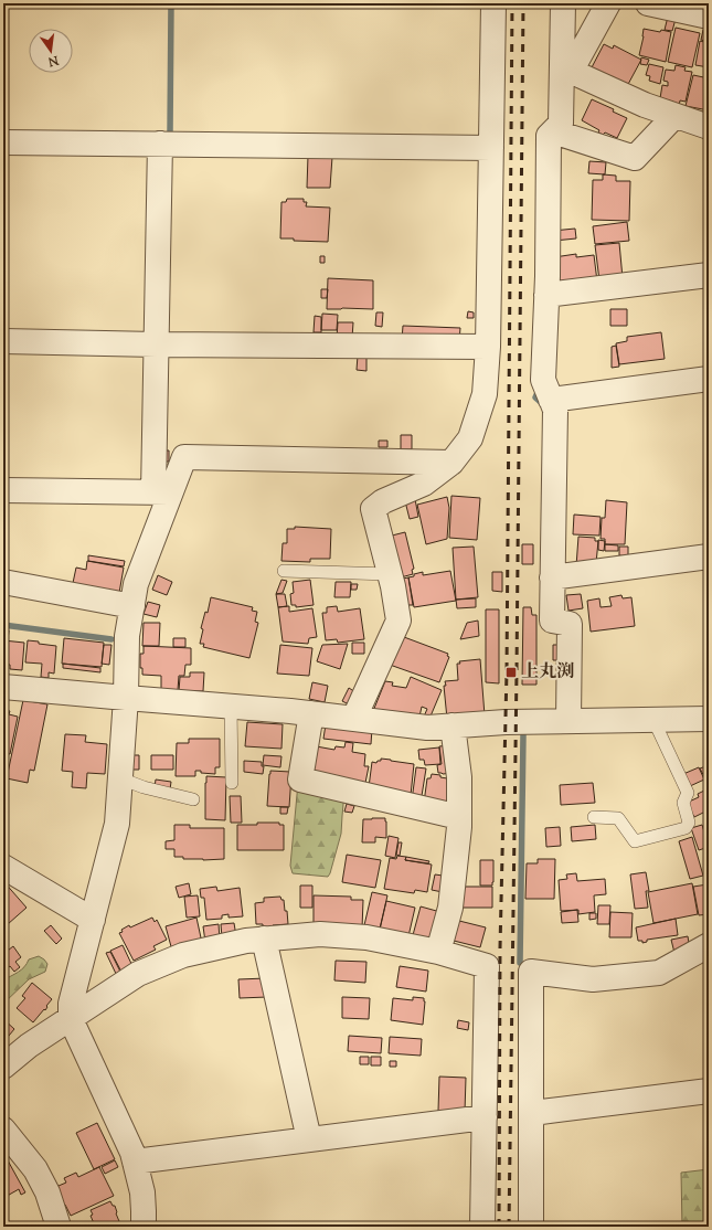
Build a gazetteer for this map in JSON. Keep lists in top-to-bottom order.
{
  "places": {
    "transit": ["上丸渕"]
  },
  "north": "bottom"
}
